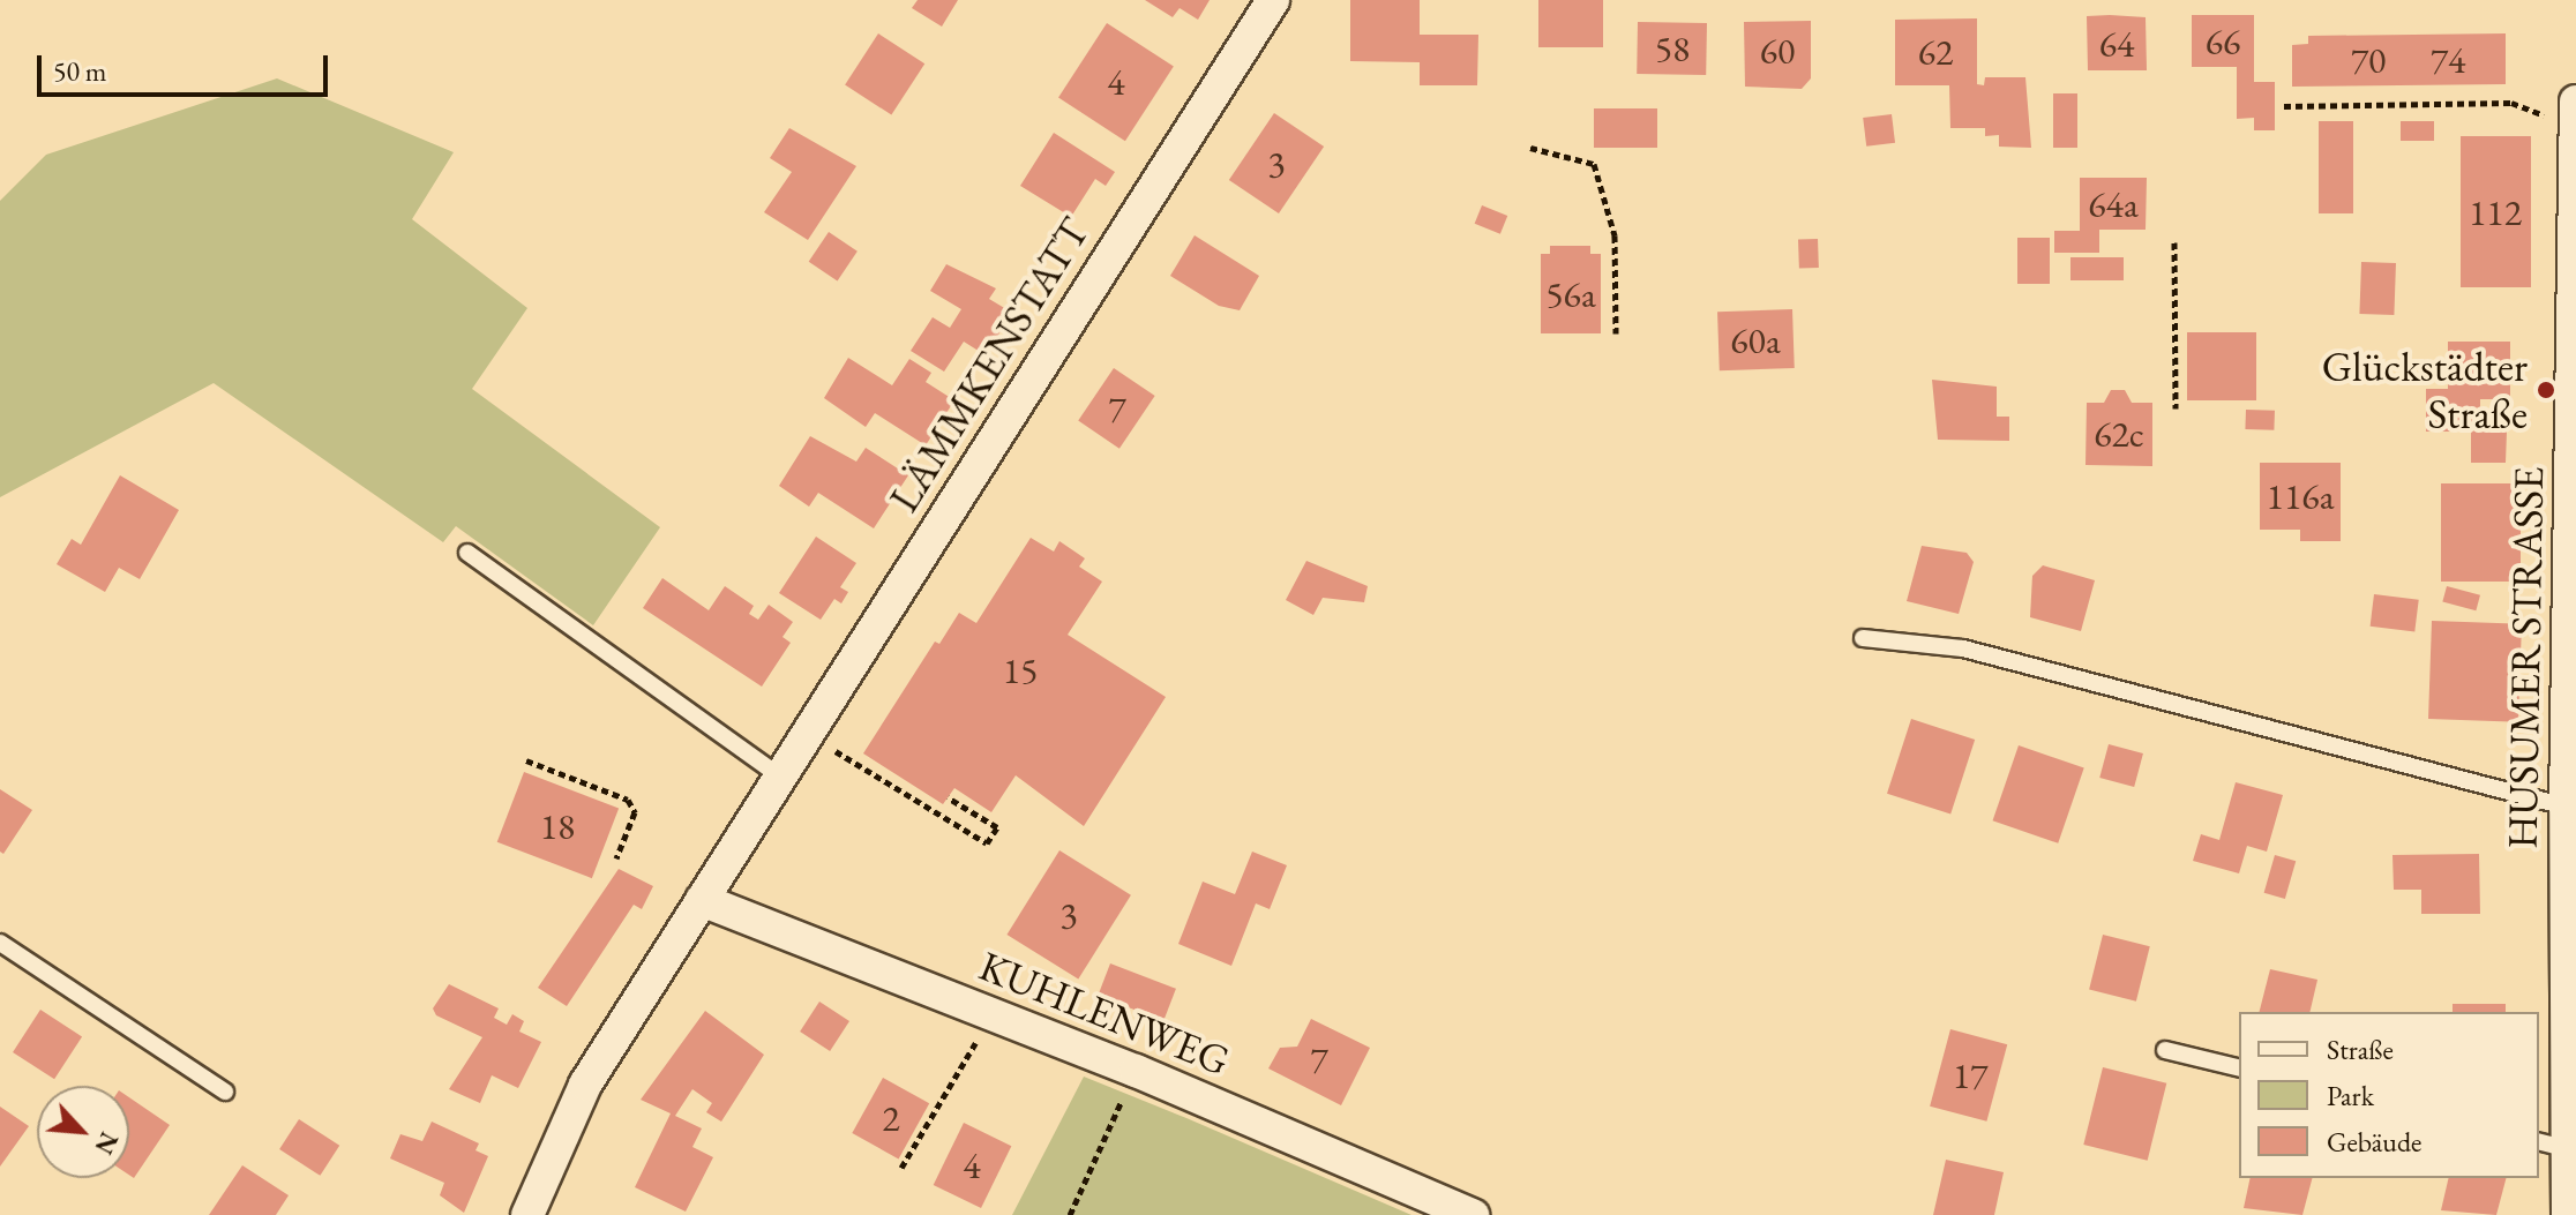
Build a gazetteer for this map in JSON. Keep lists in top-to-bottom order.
{
  "streets": {
    "street": ["LÄMMKENSTATT", "HUSUMER STRASSE", "KUHLENWEG"]
  },
  "crossings": [
    ["LÄMMKENSTATT", "KUHLENWEG"]
  ],
  "places": ["Glückstädter Straße"],
  "house_numbers": [
    "66",
    "64",
    "58",
    "60",
    "62",
    "70",
    "74",
    "4",
    "3",
    "64a",
    "112",
    "56a",
    "60a",
    "7",
    "62c",
    "116a",
    "15",
    "18",
    "3",
    "7",
    "17",
    "2",
    "4"
  ],
  "legend": ["Straße", "Park", "Gebäude"],
  "scale_bar": "50 m",
  "north": "bottom right"
}
